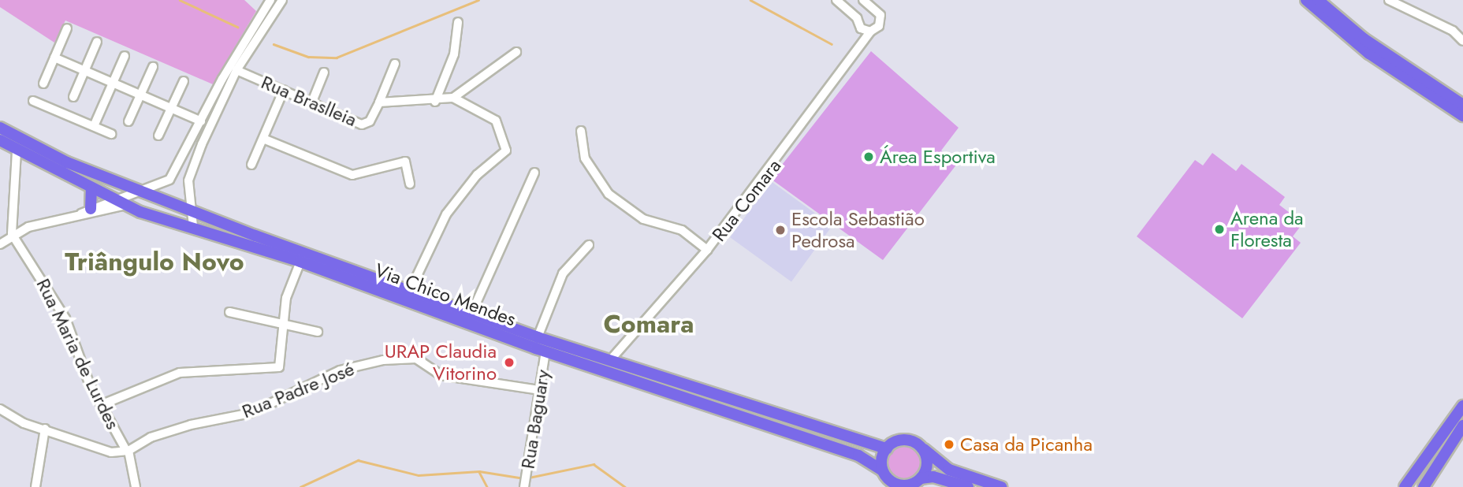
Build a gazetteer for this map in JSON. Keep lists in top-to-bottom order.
{
  "streets": {
    "main road": ["Via Chico Mendes"],
    "street": [
      "Rua Braslleia",
      "Rua Comara",
      "Rua Maria de Lurdes",
      "Rua Padre José",
      "Rua Baguary"
    ]
  },
  "crossings": [
    ["Rua Comara", "Via Chico Mendes"],
    ["Via Chico Mendes", "Rua Baguary"],
    ["Rua Maria de Lurdes", "Rua Padre José"],
    ["Rua Padre José", "Rua Baguary"]
  ],
  "districts": ["Triângulo Novo", "Comara"],
  "places": [
    "Área Esportiva",
    "Arena da Floresta",
    "Escola Sebastião Pedrosa",
    "URAP Claudia Vitorino",
    "Casa da Picanha"
  ]
}
